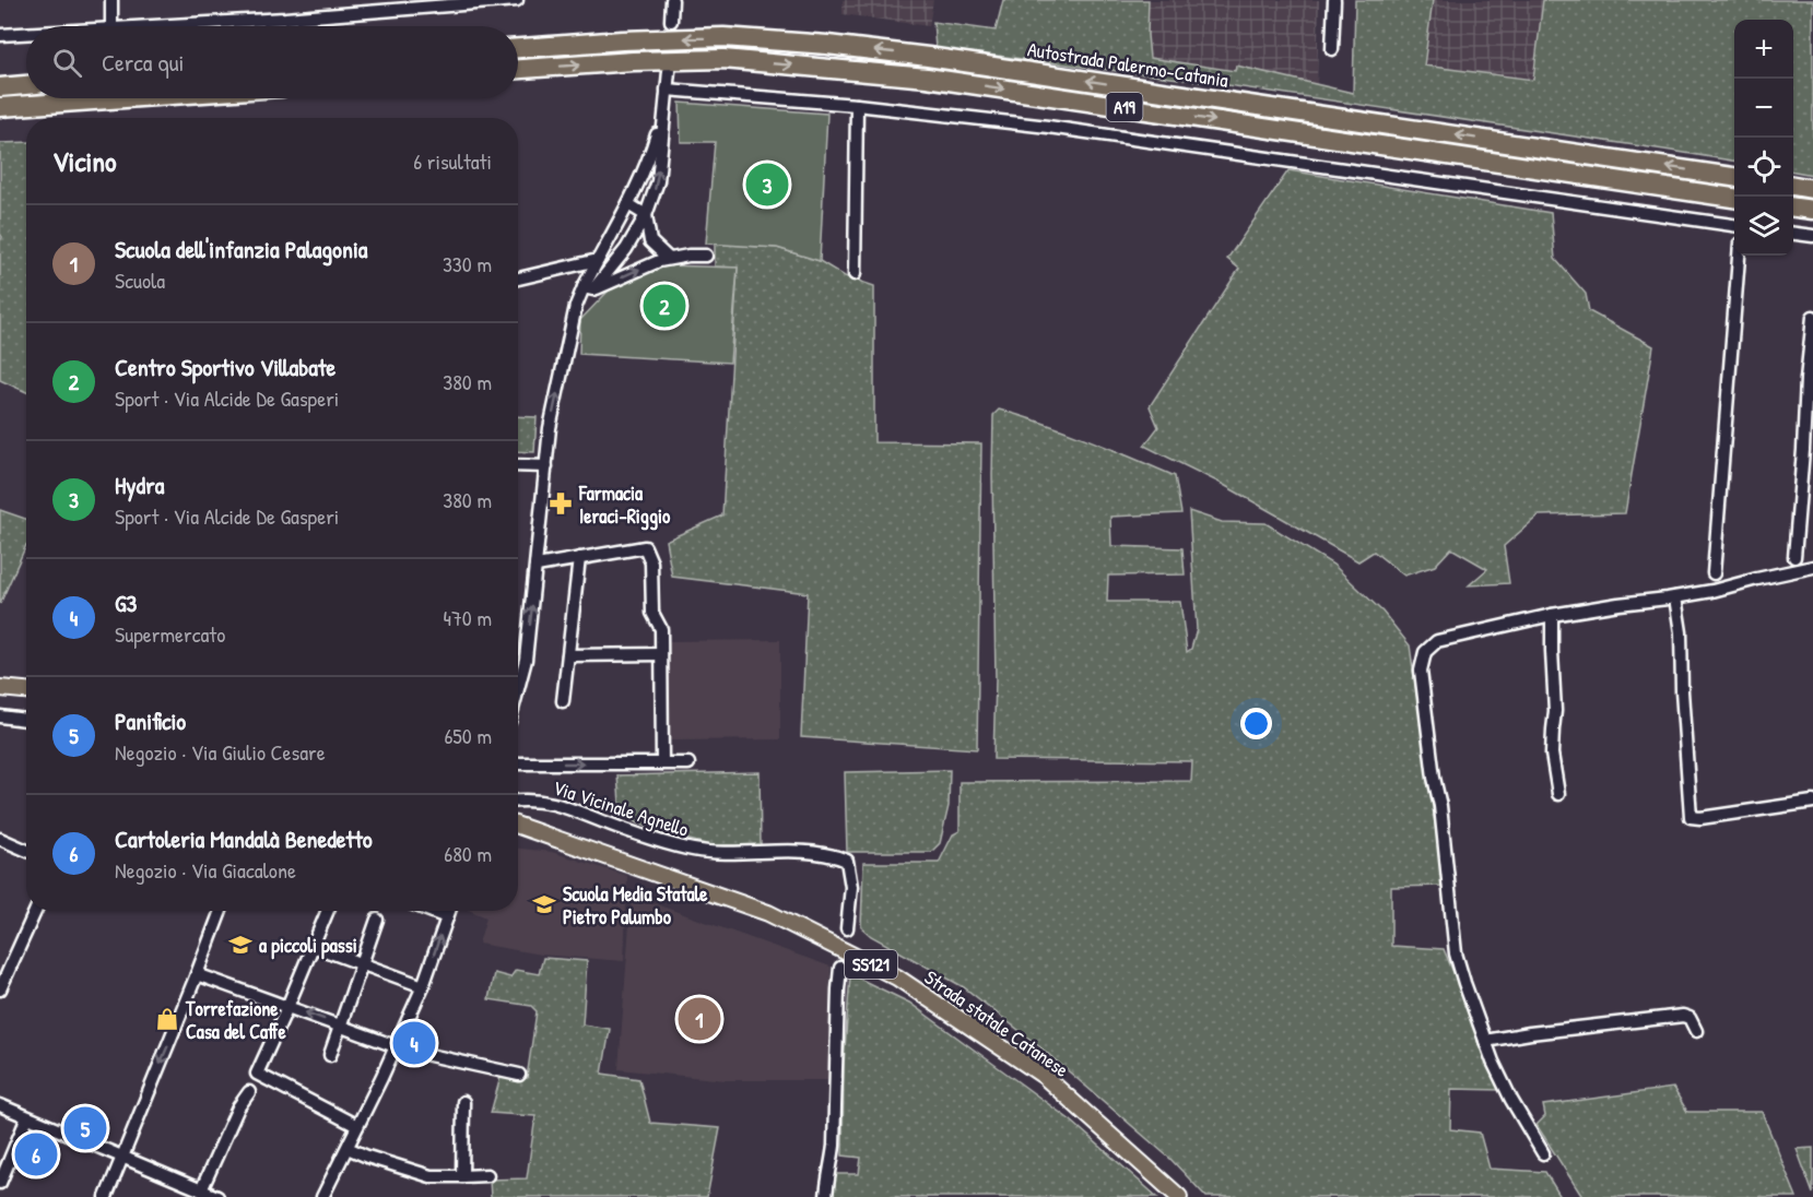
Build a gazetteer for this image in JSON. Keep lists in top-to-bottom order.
{
  "streets": {
    "highway": ["Autostrada Palermo-Catania", "A19"],
    "main road": ["SS121", "Strada statale Catanese"],
    "street": ["Via Vicinale Agnello"]
  },
  "places": {
    "pharmacy": ["Farmacia Ieraci-Riggio"],
    "school or university": ["Scuola Media Statale Pietro Palumbo", "a piccoli passi"],
    "shop": ["Torrefazione Casa del Caffe"]
  },
  "page": {
    "map_buttons": ["+", "−"],
    "search": "Cerca qui",
    "heading": ["Vicino", "6 risultati"],
    "pins": [
      "3",
      "2",
      "1",
      "4",
      "5",
      "6"
    ],
    "list": [
      {
        "mark": "1",
        "name": "Scuola dell'infanzia Palagonia",
        "note": "Scuola",
        "value": "330 m"
      },
      {
        "mark": "2",
        "name": "Centro Sportivo Villabate",
        "note": "Sport · Via Alcide De Gasperi",
        "value": "380 m"
      },
      {
        "mark": "3",
        "name": "Hydra",
        "note": "Sport · Via Alcide De Gasperi",
        "value": "380 m"
      },
      {
        "mark": "4",
        "name": "G3",
        "note": "Supermercato",
        "value": "470 m"
      },
      {
        "mark": "5",
        "name": "Panificio",
        "note": "Negozio · Via Giulio Cesare",
        "value": "650 m"
      },
      {
        "mark": "6",
        "name": "Cartoleria Mandalà Benedetto",
        "note": "Negozio · Via Giacalone",
        "value": "680 m"
      }
    ]
  }
}
